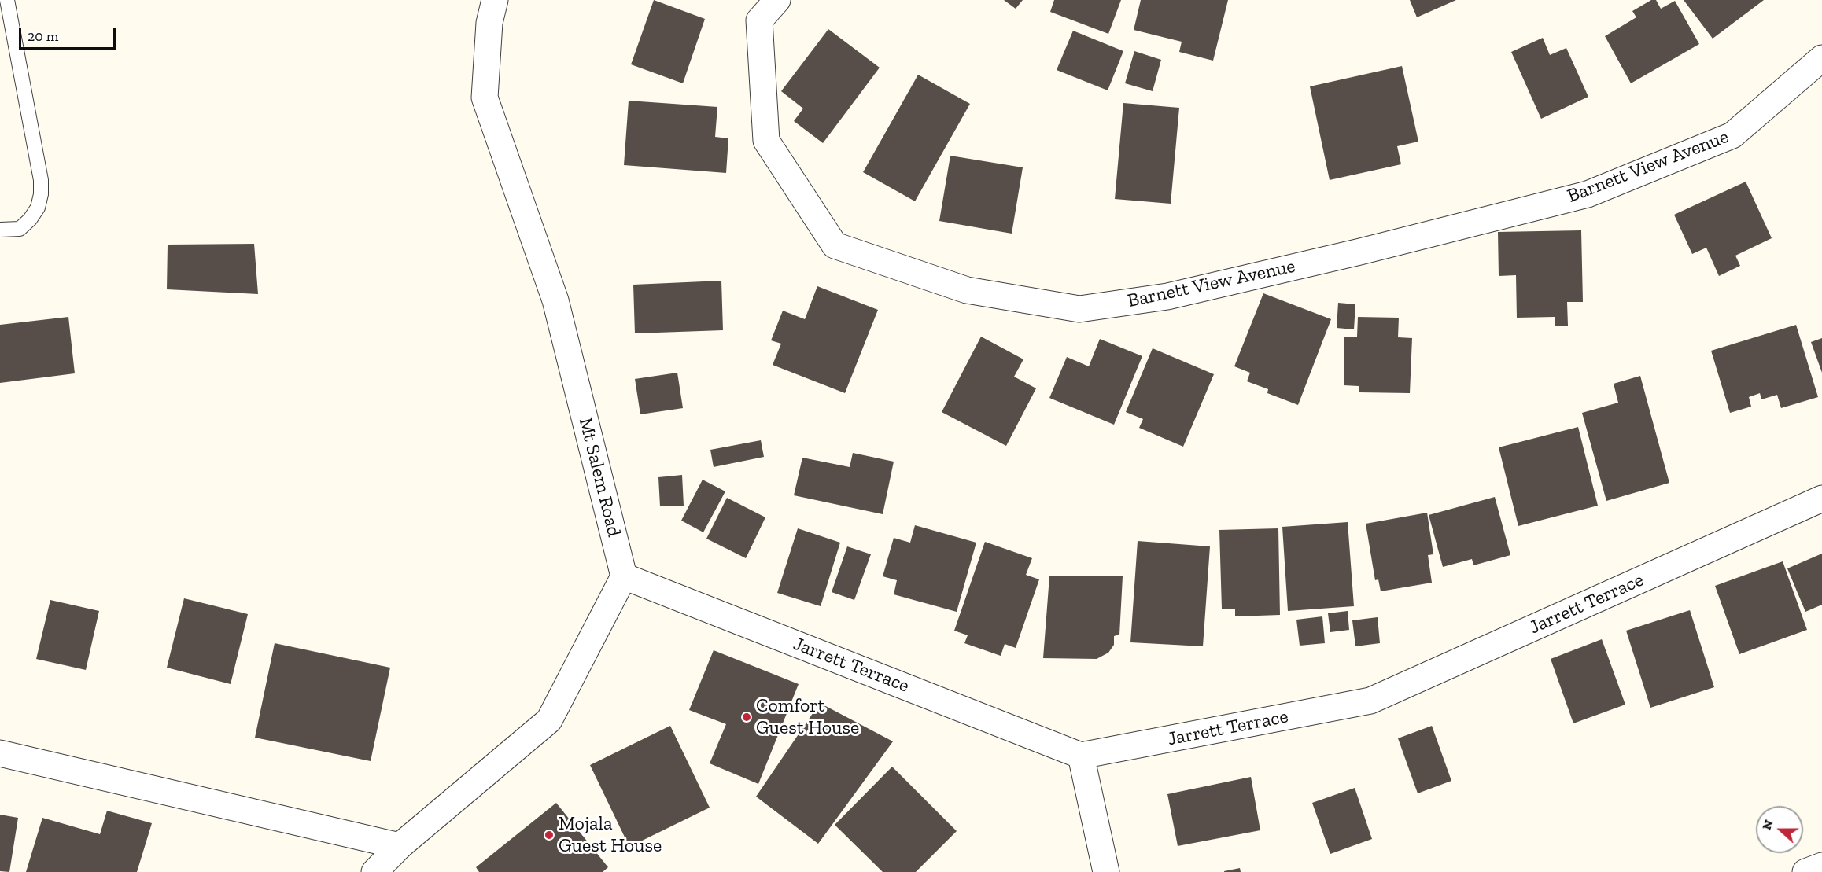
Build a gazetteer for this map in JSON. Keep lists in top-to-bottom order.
{
  "streets": {
    "street": ["Barnett View Avenue", "Mt Salem Road", "Jarrett Terrace"]
  },
  "crossings": [
    ["Mt Salem Road", "Jarrett Terrace"]
  ],
  "places": ["Comfort Guest House", "Mojala Guest House"],
  "scale_bar": "20 m",
  "north": "left"
}
